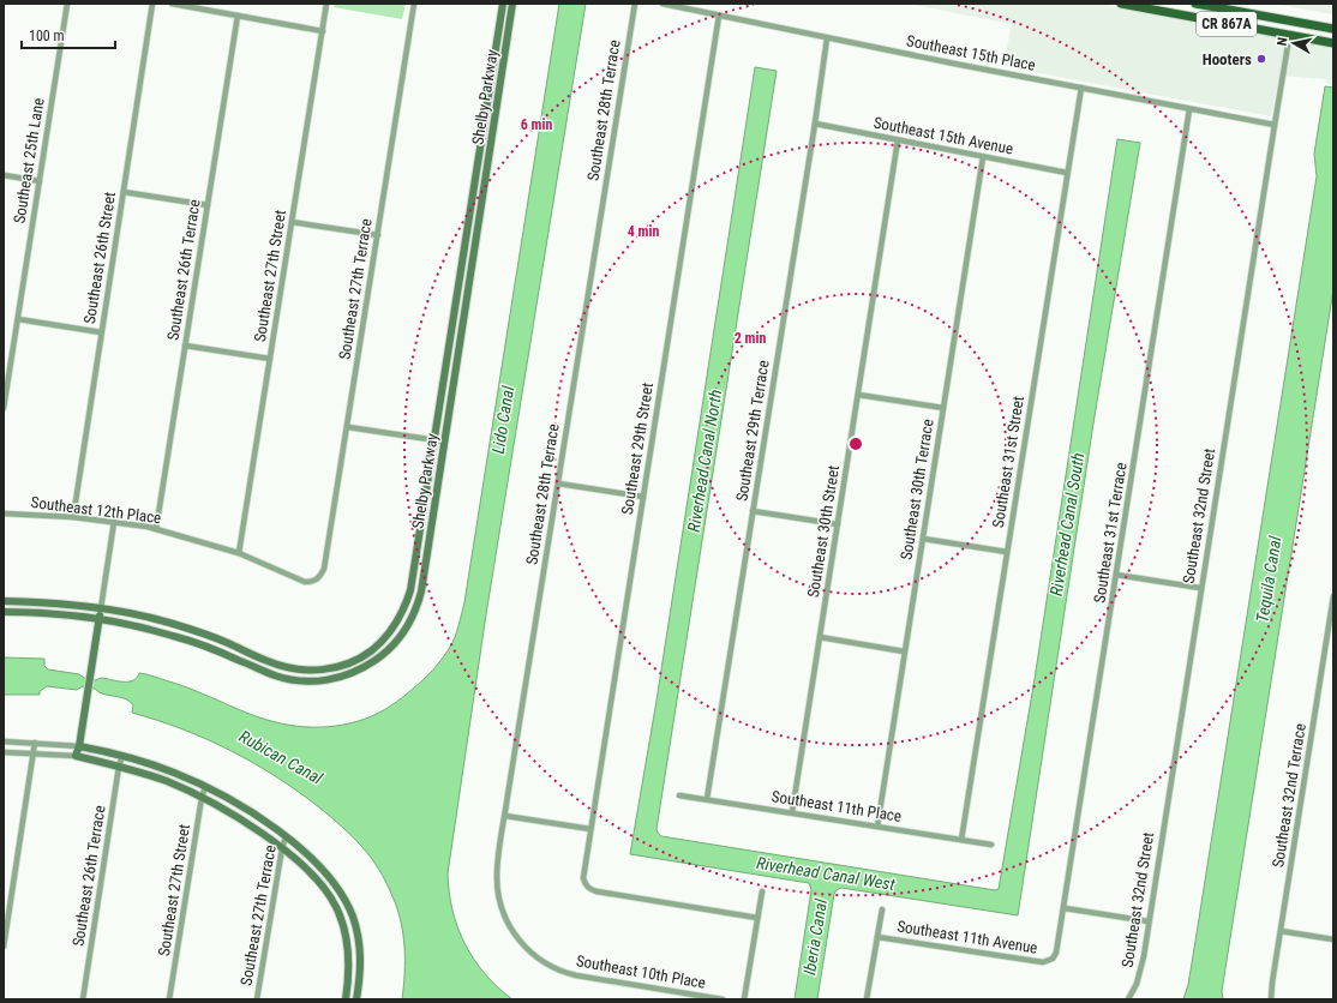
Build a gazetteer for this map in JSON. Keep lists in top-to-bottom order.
{
  "streets": {
    "main road": ["CR 867A"],
    "street": [
      "Southeast 15th Place",
      "Shelby Parkway",
      "Southeast 28th Terrace",
      "Southeast 15th Avenue",
      "Southeast 25th Lane",
      "Southeast 26th Street",
      "Southeast 26th Terrace",
      "Southeast 27th Street",
      "Southeast 27th Terrace",
      "Southeast 29th Terrace",
      "Southeast 29th Street",
      "Southeast 31st Street",
      "Southeast 30th Terrace",
      "Southeast 12th Place",
      "Southeast 32nd Street",
      "Southeast 30th Street",
      "Southeast 31st Terrace",
      "Southeast 32nd Terrace",
      "Southeast 11th Place",
      "Southeast 11th Avenue",
      "Southeast 10th Place"
    ]
  },
  "crossings": [
    ["CR 867A", "Southeast 32nd Street"],
    ["Southeast 15th Place", "Southeast 29th Terrace"],
    ["Southeast 15th Place", "Southeast 29th Street"],
    ["Southeast 15th Place", "Southeast 31st Street"],
    ["Southeast 15th Place", "Southeast 32nd Street"],
    ["Southeast 15th Place", "Southeast 31st Terrace"],
    ["Southeast 28th Terrace", "Southeast 10th Place"],
    ["Southeast 15th Avenue", "Southeast 29th Terrace"],
    ["Southeast 15th Avenue", "Southeast 31st Street"],
    ["Southeast 15th Avenue", "Southeast 30th Terrace"],
    ["Southeast 15th Avenue", "Southeast 30th Street"],
    ["Southeast 26th Street", "Southeast 12th Place"],
    ["Southeast 26th Terrace", "Southeast 12th Place"],
    ["Southeast 27th Street", "Southeast 12th Place"],
    ["Southeast 27th Terrace", "Southeast 12th Place"],
    ["Southeast 29th Terrace", "Southeast 11th Place"],
    ["Southeast 31st Street", "Southeast 11th Place"],
    ["Southeast 30th Terrace", "Southeast 11th Place"],
    ["Southeast 30th Street", "Southeast 11th Place"],
    ["Southeast 31st Terrace", "Southeast 11th Avenue"]
  ],
  "water": [
    "Lido Canal",
    "Riverhead Canal North",
    "Riverhead Canal South",
    "Tequila Canal",
    "Rubican Canal",
    "Riverhead Canal West",
    "Iberia Canal"
  ],
  "places": ["Hooters"],
  "scale_bar": "100 m",
  "north": "left",
  "rings": ["6 min", "4 min", "2 min"]
}
